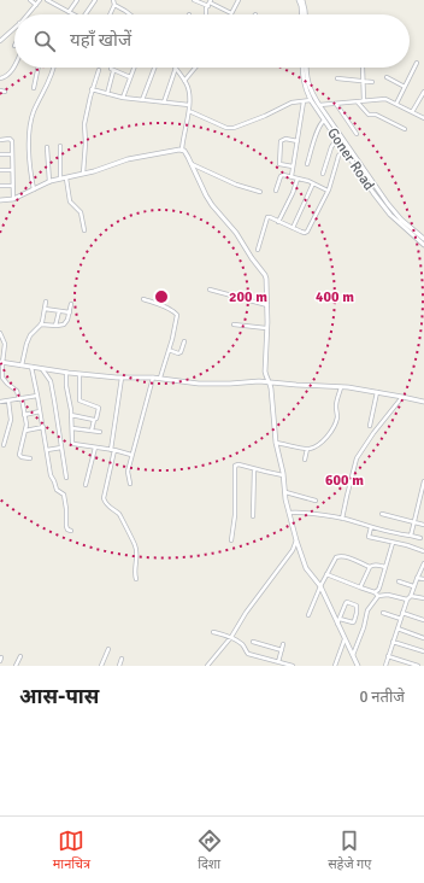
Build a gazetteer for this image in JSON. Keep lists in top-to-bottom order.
{
  "streets": {
    "street": ["Goner Road"]
  },
  "page": {
    "search": "यहाँ खोजें",
    "heading": ["आस-पास", "0 नतीजे"],
    "nav": ["मानचित्र", "दिशा", "सहेजे गए"]
  },
  "rings": ["200 m", "400 m", "600 m"]
}
